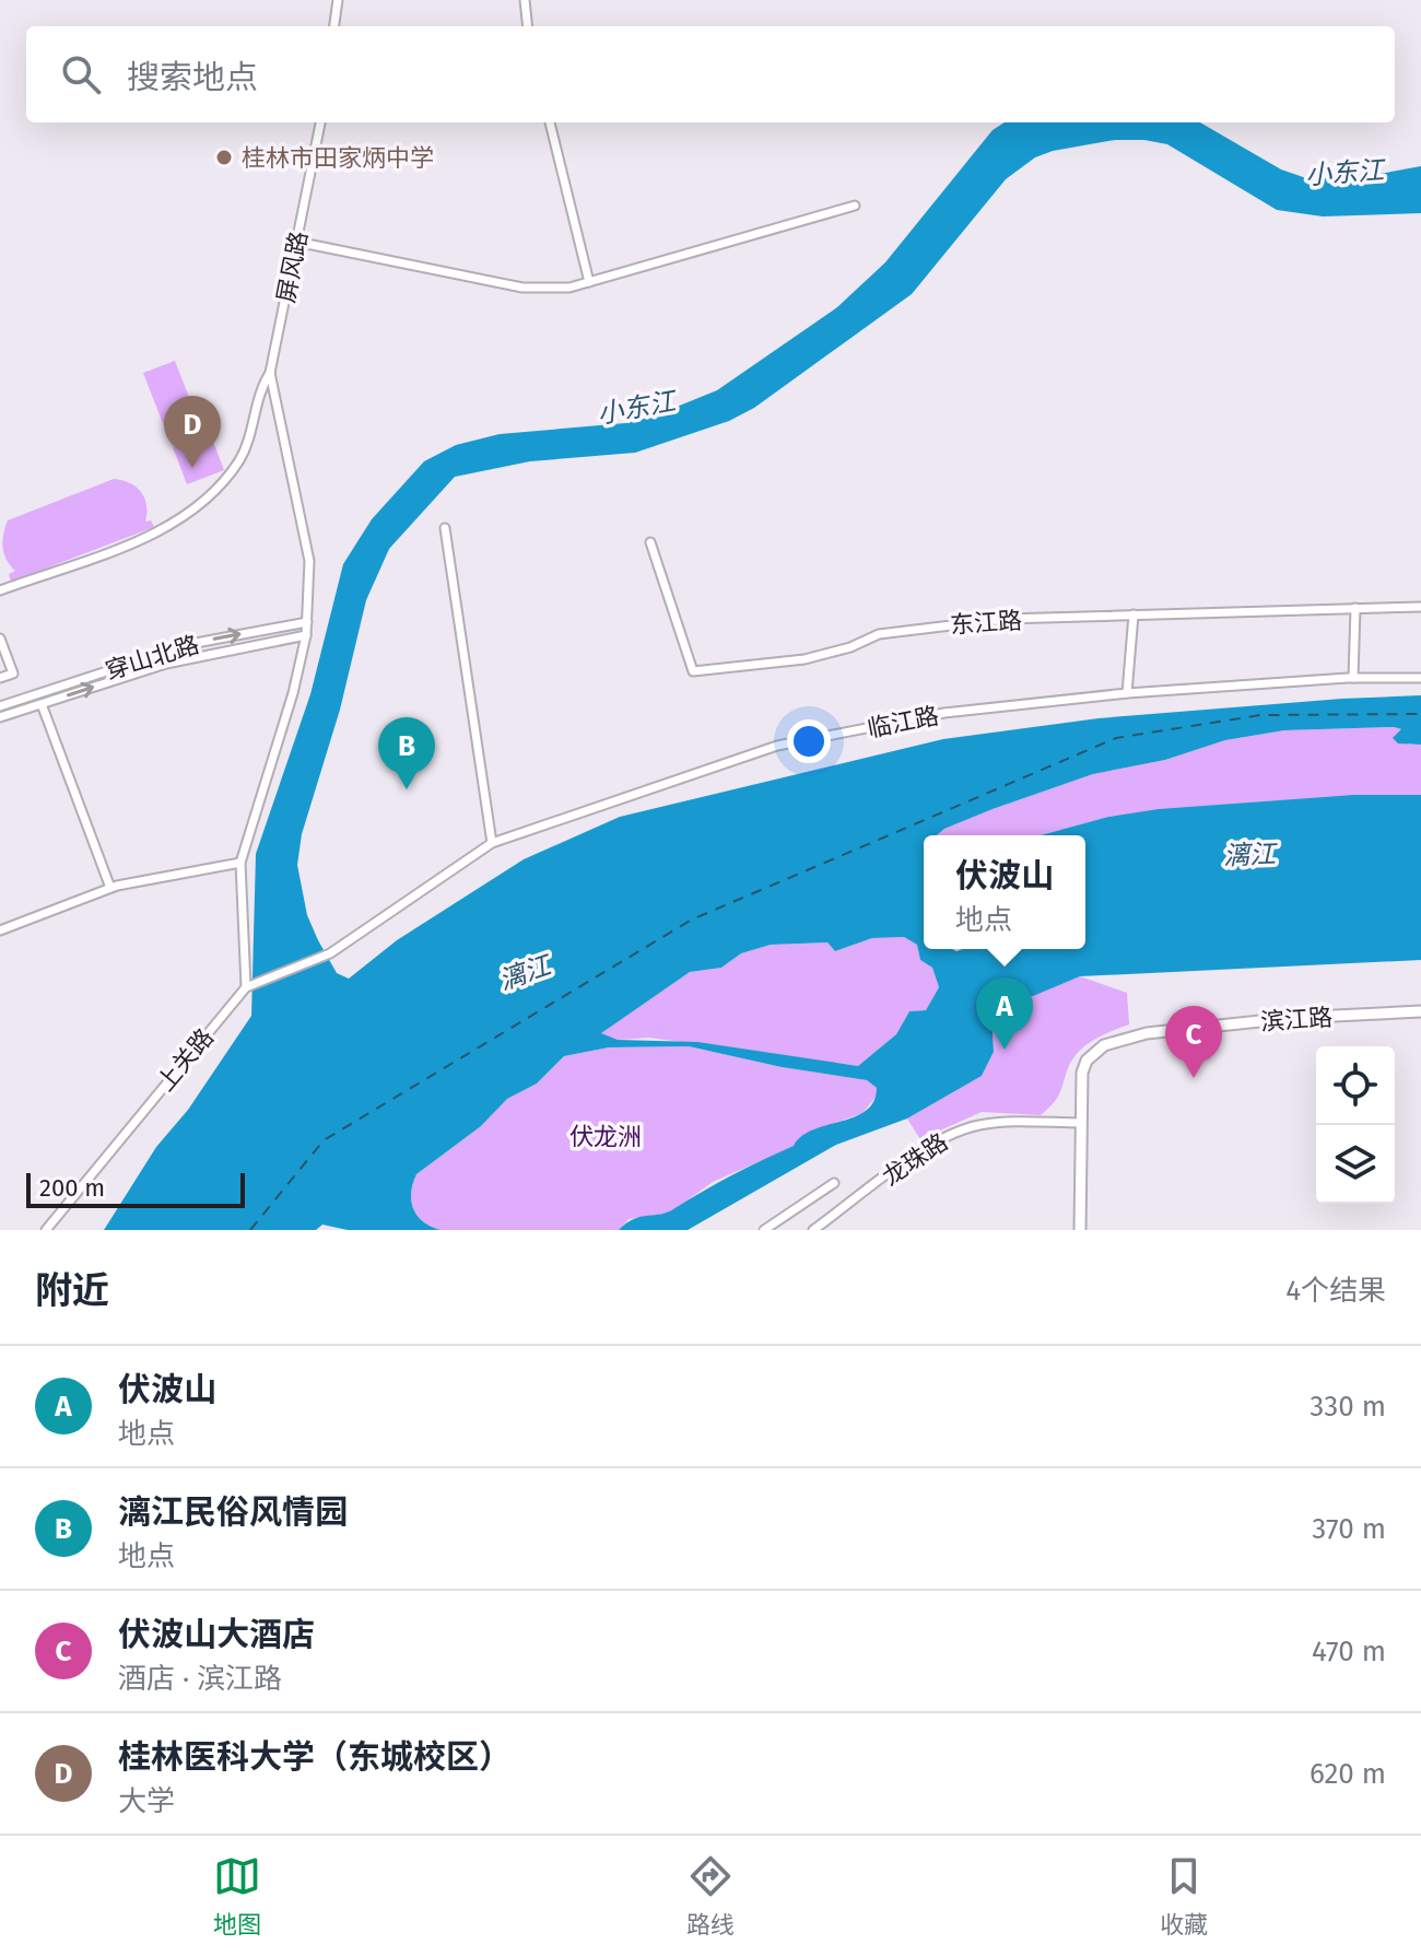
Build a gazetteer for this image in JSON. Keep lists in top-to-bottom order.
{
  "streets": {
    "main road": ["滨江路"],
    "street": [
      "屏风路",
      "东江路",
      "穿山北路",
      "临江路",
      "上关路",
      "龙珠路"
    ]
  },
  "crossings": [
    ["临江路", "上关路"],
    ["滨江路", "龙珠路"]
  ],
  "one_way": ["穿山北路"],
  "water": ["小东江", "漓江"],
  "parks": ["伏龙洲"],
  "places": ["桂林市田家炳中学"],
  "scale_bar": "200 m",
  "page": {
    "search": "搜索地点",
    "pins": [
      "D",
      "B",
      "A",
      "C"
    ],
    "popup": ["伏波山", "地点"],
    "scale": "200 m",
    "heading": ["附近", "4个结果"],
    "list": [
      {
        "mark": "A",
        "name": "伏波山",
        "note": "地点",
        "value": "330 m"
      },
      {
        "mark": "B",
        "name": "漓江民俗风情园",
        "note": "地点",
        "value": "370 m"
      },
      {
        "mark": "C",
        "name": "伏波山大酒店",
        "note": "酒店 · 滨江路",
        "value": "470 m"
      },
      {
        "mark": "D",
        "name": "桂林医科大学（东城校区）",
        "note": "大学",
        "value": "620 m"
      }
    ],
    "nav": ["地图", "路线", "收藏"]
  }
}
